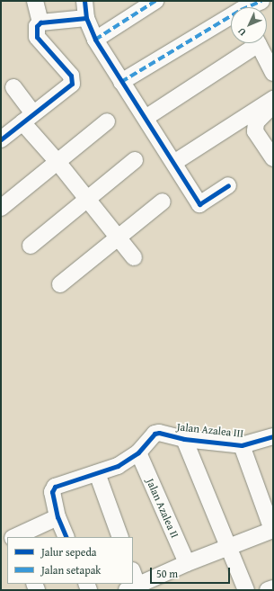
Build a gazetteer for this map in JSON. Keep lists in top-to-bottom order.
{
  "streets": {
    "street": ["Jalan Azalea III", "Jalan Azalea II"]
  },
  "crossings": [
    ["Jalan Azalea III", "Jalan Azalea II"]
  ],
  "legend": ["Jalur sepeda", "Jalan setapak"],
  "scale_bar": "50 m",
  "north": "bottom left"
}
